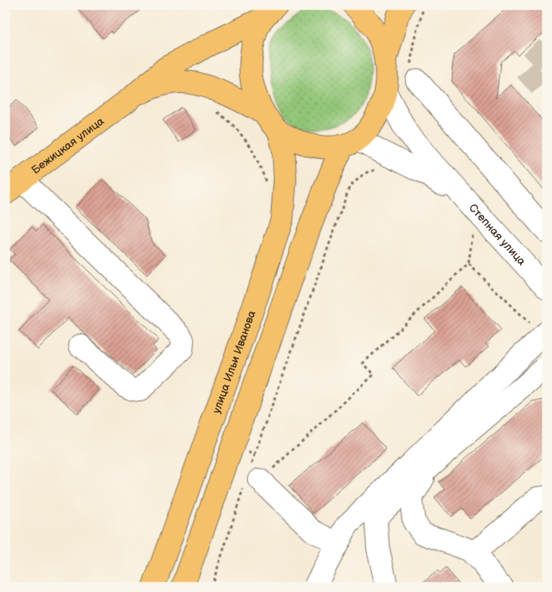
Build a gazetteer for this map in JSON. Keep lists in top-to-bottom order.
{
  "streets": {
    "main road": ["Бежицкая улица", "улица Ильи Иванова"],
    "street": ["Степная улица"]
  }
}
